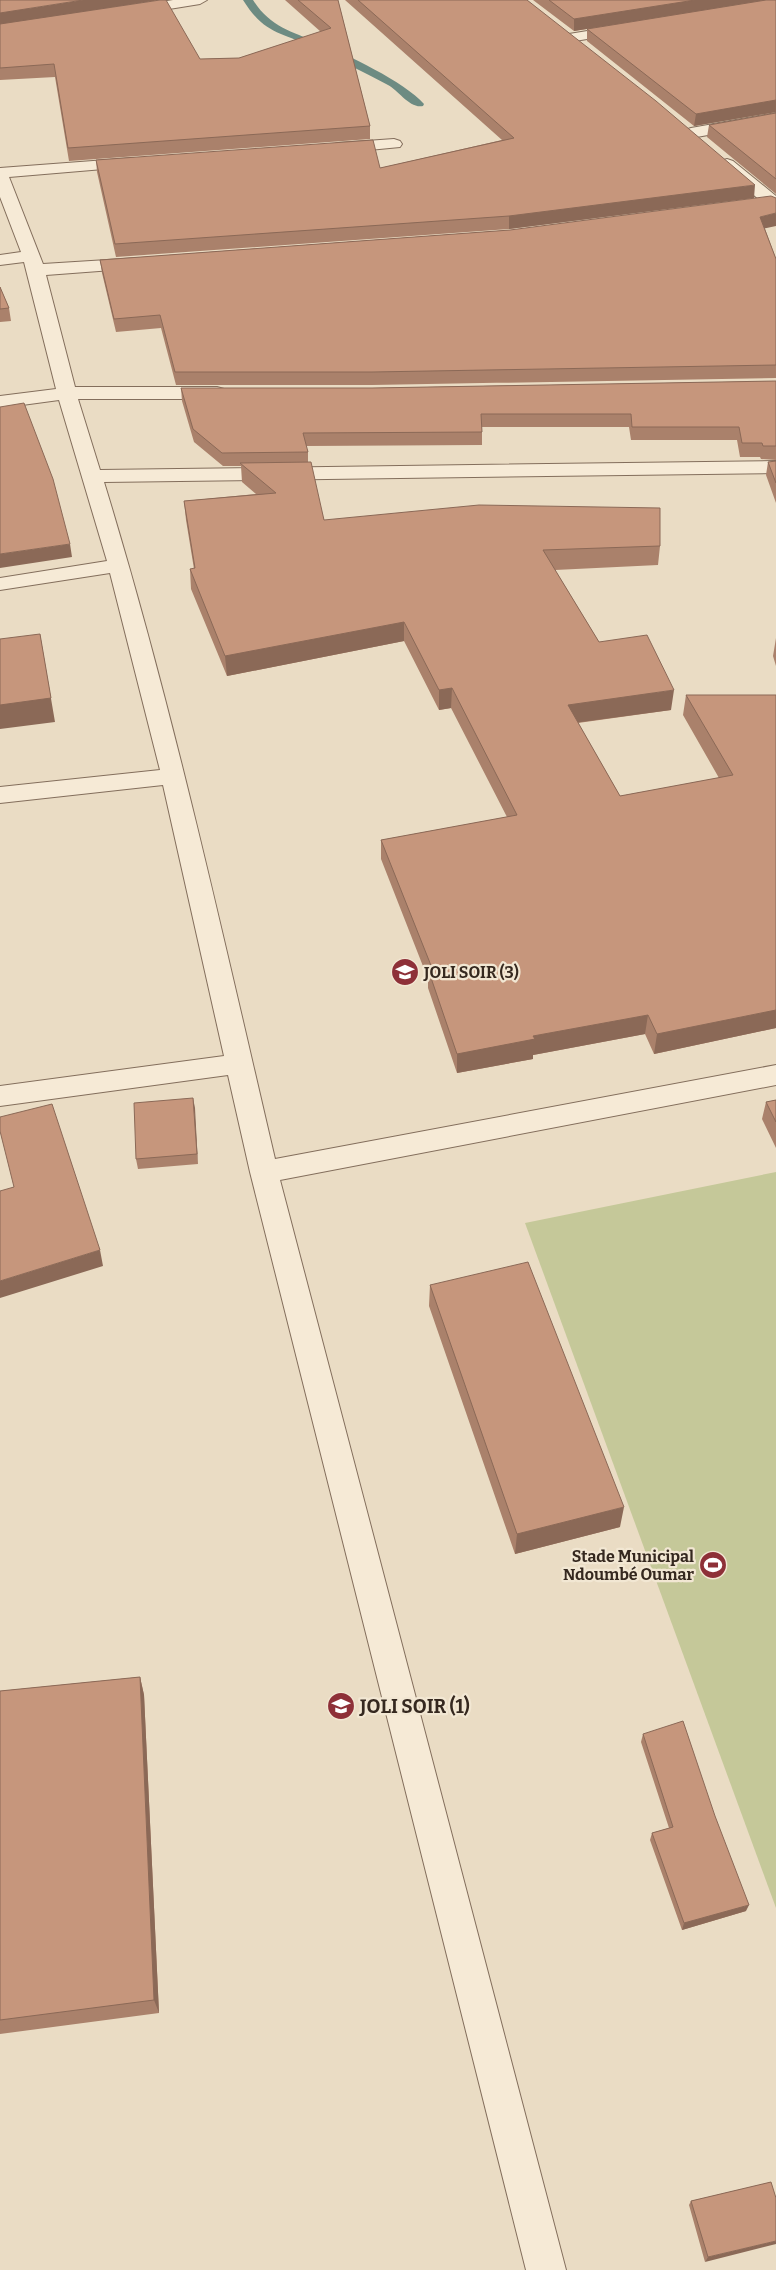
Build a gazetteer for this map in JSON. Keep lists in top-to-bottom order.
{
  "places": {
    "school or university": ["JOLI SOIR (3)", "JOLI SOIR (1)"],
    "sports": ["Stade Municipal Ndoumbé Oumar"]
  }
}
